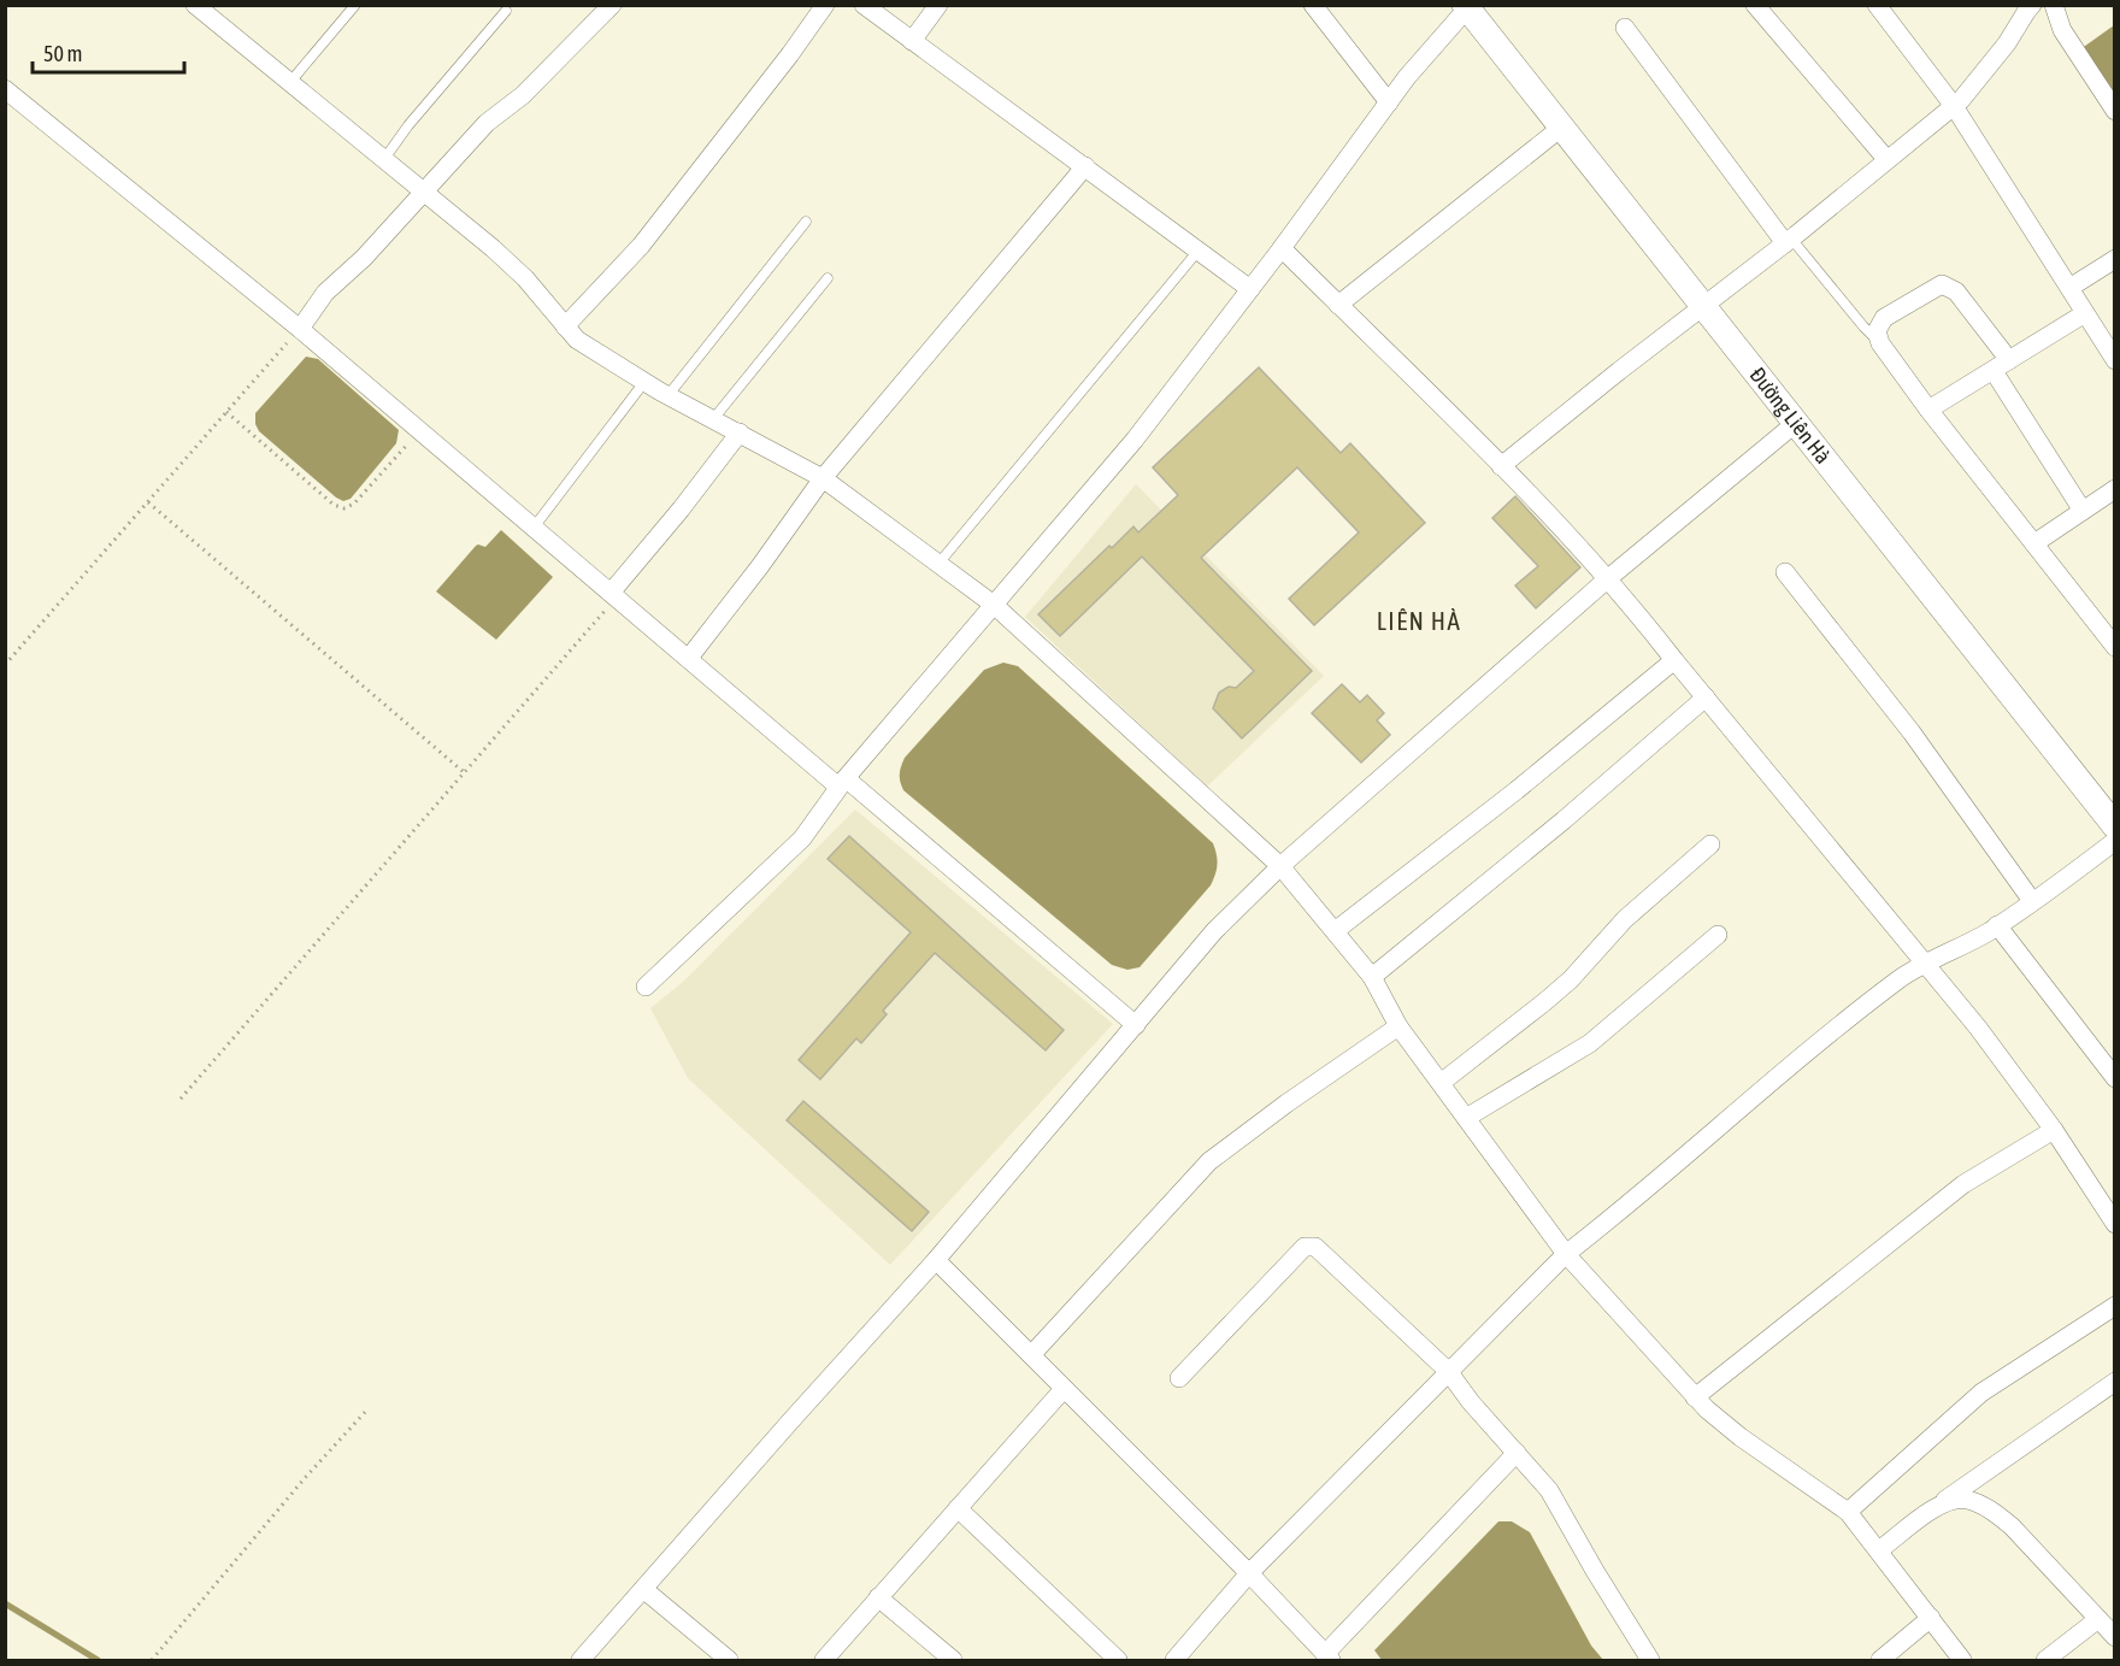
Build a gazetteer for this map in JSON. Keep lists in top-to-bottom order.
{
  "streets": {
    "main road": ["Đường Liên Hà"]
  },
  "districts": ["LIÊN HÀ"],
  "scale_bar": "50 m"
}
